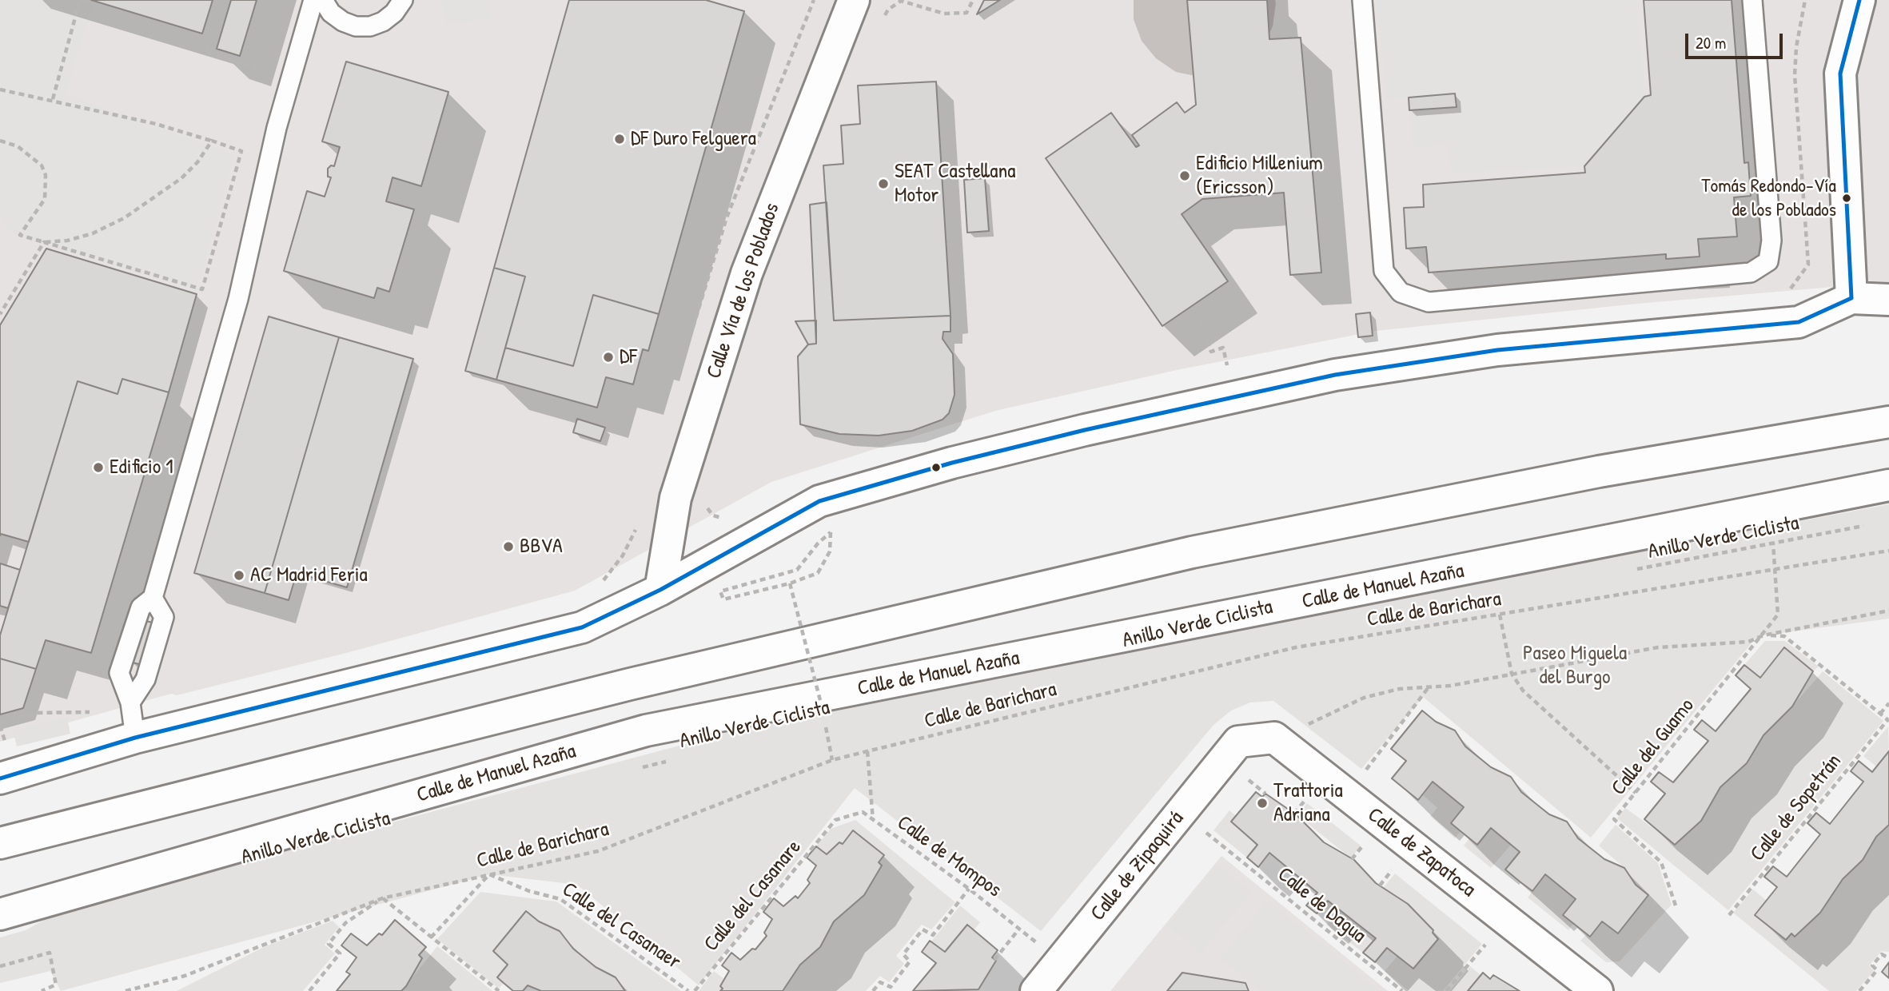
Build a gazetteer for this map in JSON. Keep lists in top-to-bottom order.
{
  "streets": {
    "main road": [
      "Calle Vía de los Poblados",
      "Calle de Manuel Azaña",
      "Calle de Zapatoca",
      "Calle de Zipaquirá"
    ],
    "path": [
      "Anillo Verde Ciclista",
      "Calle de Barichara",
      "Calle del Guamo",
      "Calle de Sopetrán",
      "Calle de Mompos",
      "Calle del Casanare",
      "Calle de Dagua",
      "Calle del Casanaer"
    ]
  },
  "crossings": [
    ["Anillo Verde Ciclista", "Calle del Guamo"],
    ["Calle de Barichara", "Calle del Guamo"],
    ["Calle de Barichara", "Calle del Casanaer"],
    ["Calle de Zapatoca", "Calle de Zipaquirá"],
    ["Calle de Mompos", "Calle del Casanare"]
  ],
  "parks": ["Paseo Miguela del Burgo"],
  "places": [
    "DF Duro Felguera",
    "Edificio Millenium (Ericsson)",
    "SEAT Castellana Motor",
    "Tomás Redondo-Vía de los Poblados",
    "DF",
    "Edificio 1",
    "BBVA",
    "AC Madrid Feria",
    "Trattoria Adriana"
  ],
  "scale_bar": "20 m"
}
